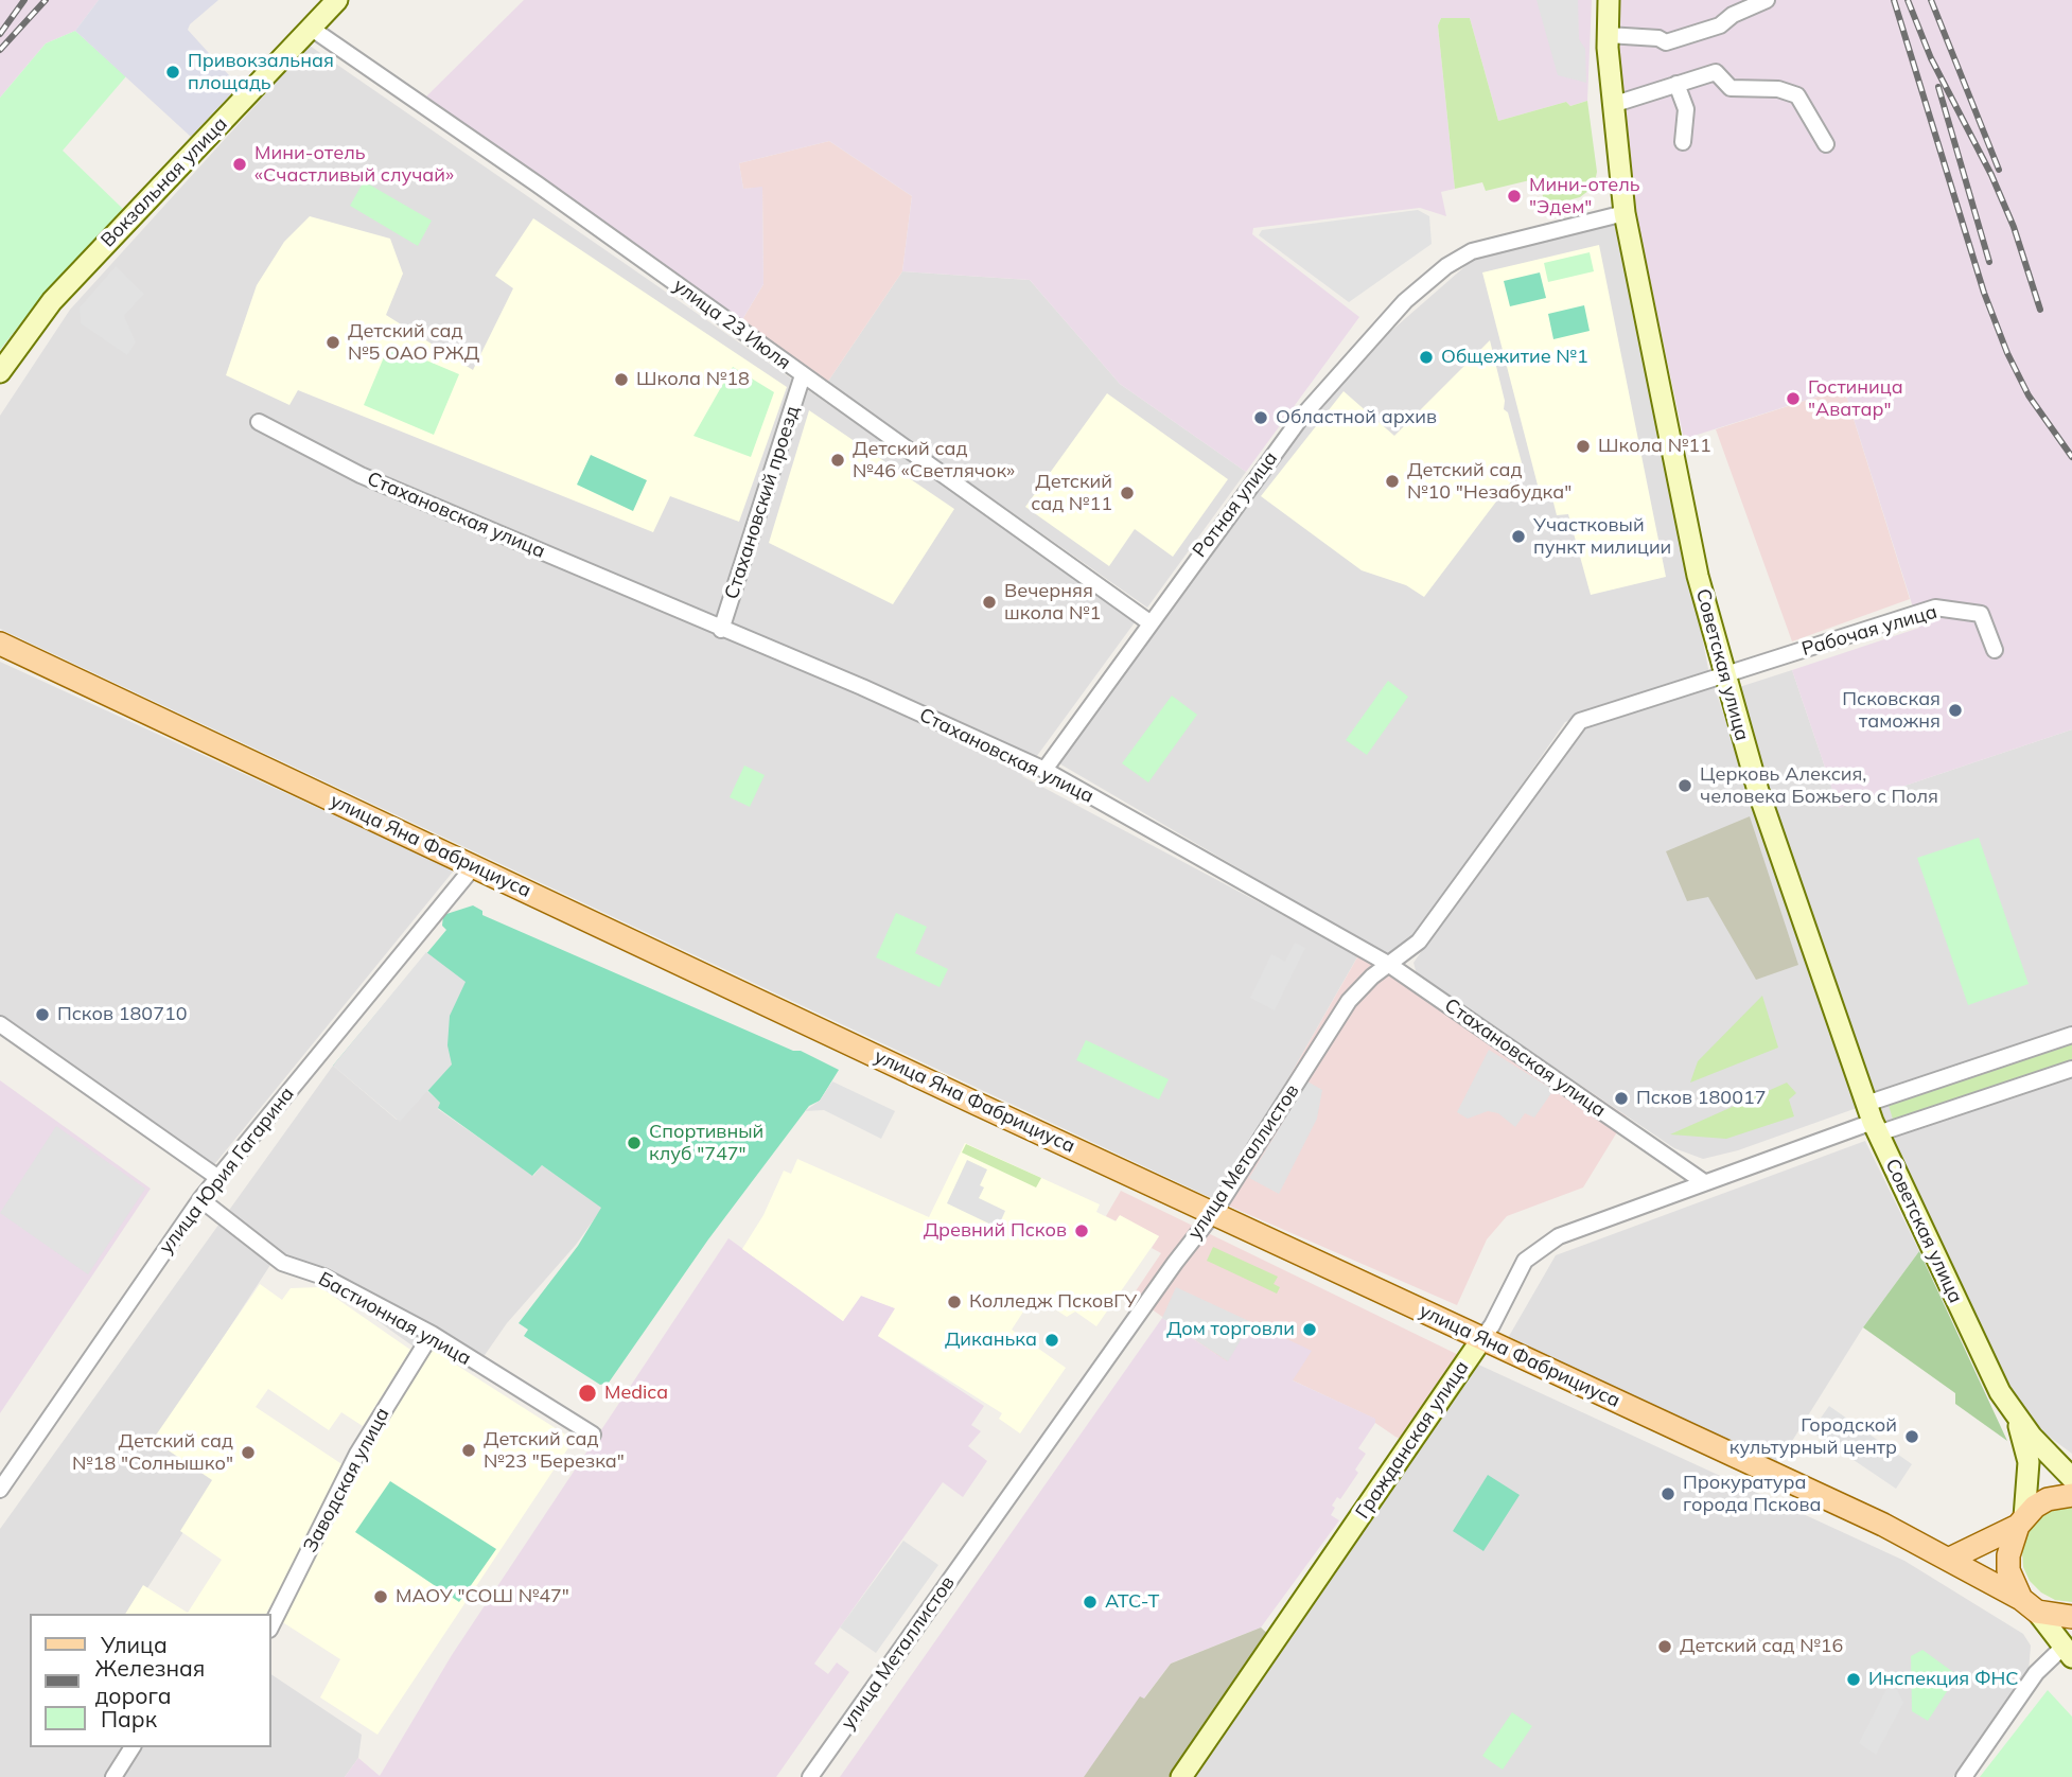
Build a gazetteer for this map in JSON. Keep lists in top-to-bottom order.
{
  "streets": {
    "main road": ["улица Яна Фабрициуса"],
    "street": [
      "Вокзальная улица",
      "улица 23 Июля",
      "Стахановский проезд",
      "Ротная улица",
      "Стахановская улица",
      "Рабочая улица",
      "Советская улица",
      "улица Металлистов",
      "улица Юрия Гагарина",
      "Бастионная улица",
      "Гражданская улица",
      "Заводская улица"
    ]
  },
  "crossings": [
    ["Вокзальная улица", "улица 23 Июля"],
    ["улица 23 Июля", "Стахановский проезд"],
    ["улица 23 Июля", "Ротная улица"],
    ["Стахановский проезд", "Стахановская улица"],
    ["Ротная улица", "Стахановская улица"],
    ["Ротная улица", "Советская улица"],
    ["Стахановская улица", "улица Металлистов"],
    ["Стахановская улица", "Гражданская улица"],
    ["Рабочая улица", "Советская улица"],
    ["Рабочая улица", "улица Металлистов"],
    ["Советская улица", "улица Металлистов"],
    ["Советская улица", "Гражданская улица"],
    ["улица Яна Фабрициуса", "улица Металлистов"],
    ["улица Яна Фабрициуса", "улица Юрия Гагарина"],
    ["улица Яна Фабрициуса", "Гражданская улица"],
    ["улица Юрия Гагарина", "Бастионная улица"],
    ["Бастионная улица", "Заводская улица"]
  ],
  "places": [
    "Привокзальная площадь",
    "Мини-отель «Счастливый случай»",
    "Мини-отель \"Эдем\"",
    "Детский сад №5 ОАО РЖД",
    "Общежитие №1",
    "Школа №18",
    "Гостиница \"Аватар\"",
    "Областной архив",
    "Школа №11",
    "Детский сад №46 «Светлячок»",
    "Детский сад №10 \"Незабудка\"",
    "Детский сад №11",
    "Участковый пункт милиции",
    "Вечерняя школа №1",
    "Псковская таможня",
    "Церковь Алексия, человека Божьего с Поля",
    "Псков 180710",
    "Псков 180017",
    "Спортивный клуб \"747\"",
    "Древний Псков",
    "Колледж ПсковГУ",
    "Дом торговли",
    "Диканька",
    "Medica",
    "Городской культурный центр",
    "Детский сад №23 \"Березка\"",
    "Детский сад №18 \"Солнышко\"",
    "Прокуратура города Пскова",
    "МАОУ \"СОШ №47\"",
    "ATC-T",
    "Детский сад №16",
    "Инспекция ФНС"
  ],
  "legend": ["Улица", "Железная дорога", "Парк"]
}
